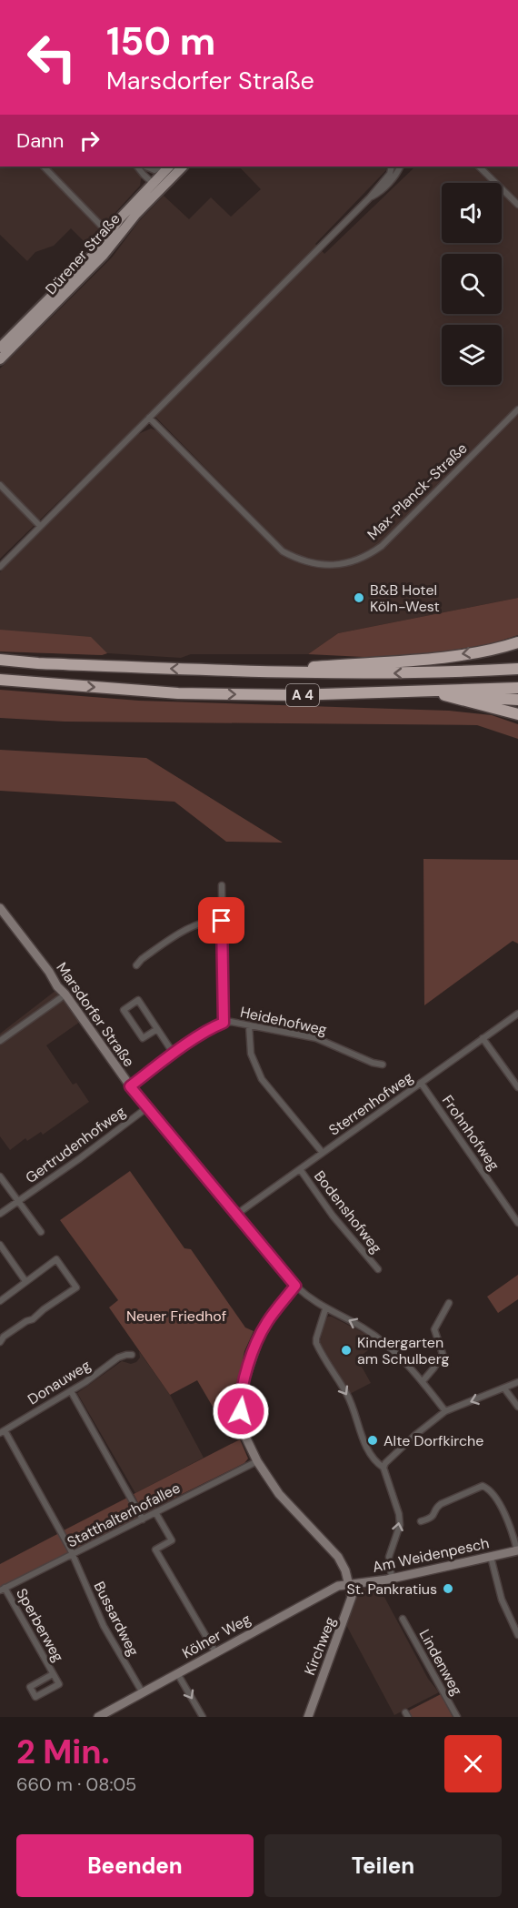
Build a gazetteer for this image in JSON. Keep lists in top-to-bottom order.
{
  "streets": {
    "highway": ["A 4"],
    "main road": ["Dürener Straße"],
    "street": [
      "Max-Planck-Straße",
      "Marsdorfer Straße",
      "Heidehofweg",
      "Sterrenhofweg",
      "Frohnhofweg",
      "Gertrudenhofweg",
      "Bodenshofweg",
      "Donauweg",
      "Statthalterhofallee",
      "Am Weidenpesch",
      "Bussardweg",
      "Sperberweg",
      "Kölner Weg",
      "Kirchweg",
      "Lindenweg"
    ]
  },
  "crossings": [
    ["Marsdorfer Straße", "Heidehofweg"],
    ["Marsdorfer Straße", "Sterrenhofweg"],
    ["Marsdorfer Straße", "Gertrudenhofweg"],
    ["Sterrenhofweg", "Frohnhofweg"],
    ["Sterrenhofweg", "Bodenshofweg"],
    ["Donauweg", "Bussardweg"],
    ["Statthalterhofallee", "Bussardweg"],
    ["Statthalterhofallee", "Sperberweg"],
    ["Am Weidenpesch", "Kölner Weg"],
    ["Am Weidenpesch", "Kirchweg"],
    ["Bussardweg", "Kölner Weg"],
    ["Kölner Weg", "Kirchweg"]
  ],
  "parks": ["Neuer Friedhof"],
  "places": [
    "B&B Hotel Köln-West",
    "Kindergarten am Schulberg",
    "Alte Dorfkirche",
    "St. Pankratius"
  ],
  "page": {
    "turn": ["150 m", "Marsdorfer Straße"],
    "then": "Dann",
    "heading": ["2 Min.", "660 m · 08:05"],
    "buttons": ["Beenden", "Teilen"]
  }
}
